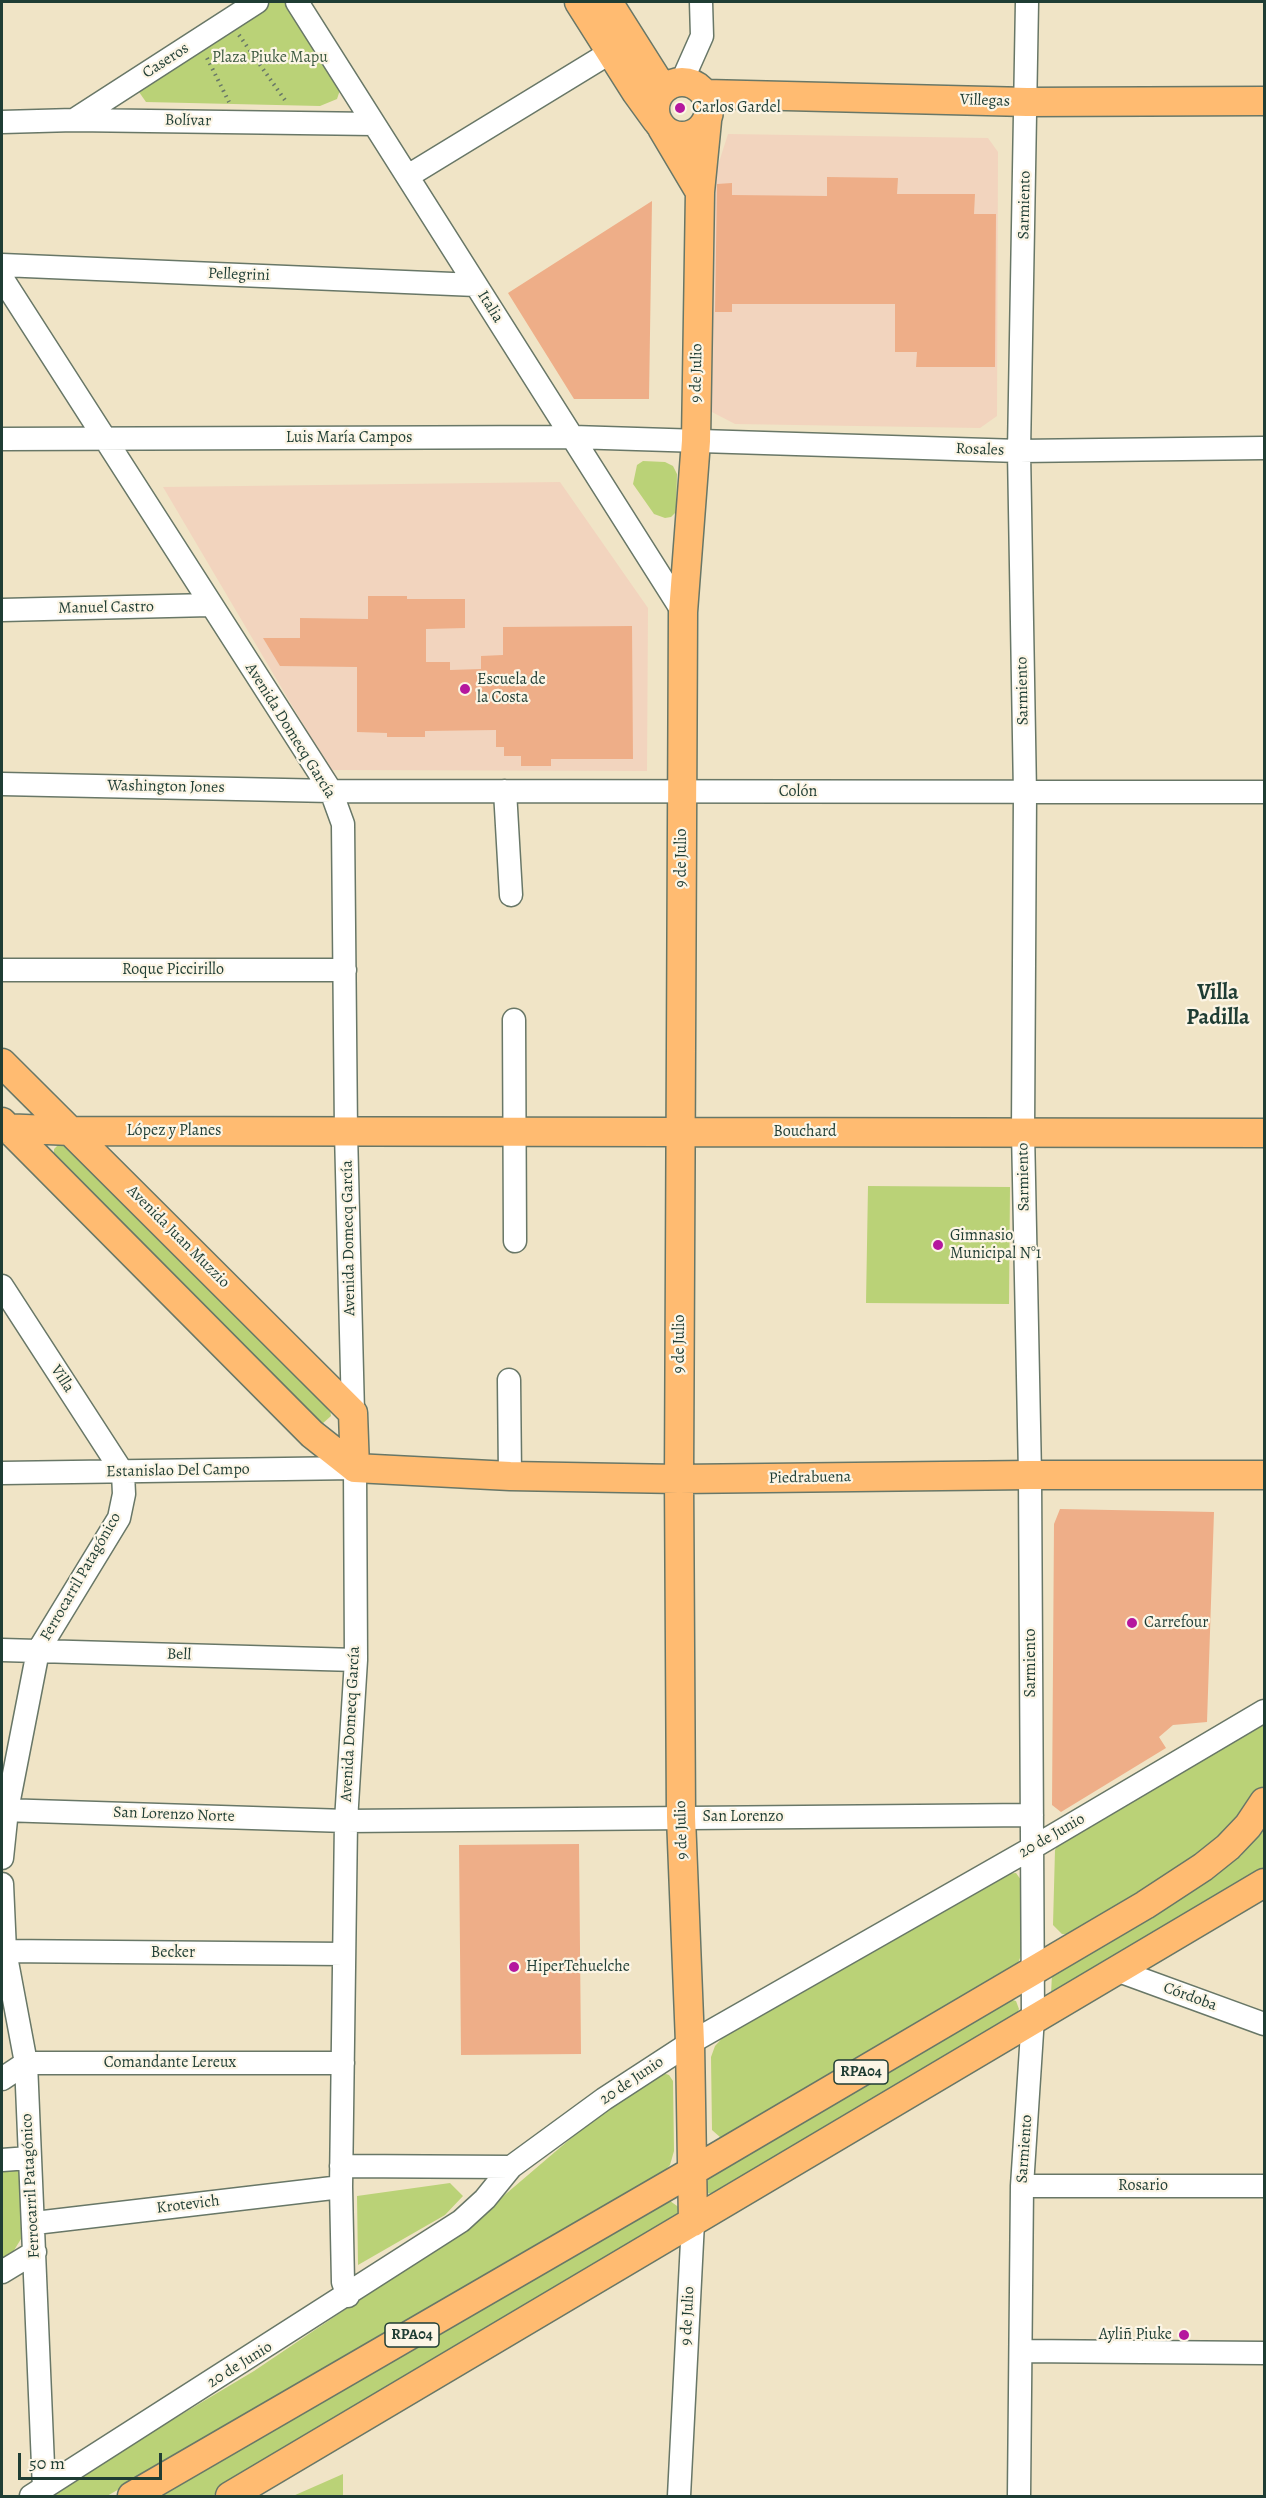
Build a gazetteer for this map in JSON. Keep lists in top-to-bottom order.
{
  "streets": {
    "main road": [
      "Villegas",
      "9 de Julio",
      "Avenida Domecq García",
      "López y Planes",
      "Bouchard",
      "Avenida Juan Muzzio",
      "Piedrabuena",
      "RPA04"
    ],
    "street": [
      "Caseros",
      "Bolívar",
      "Sarmiento",
      "Pellegrini",
      "Italia",
      "Luis María Campos",
      "Rosales",
      "Manuel Castro",
      "Washington Jones",
      "Colón",
      "Roque Piccirillo",
      "Villa",
      "Estanislao Del Campo",
      "Ferrocarril Patagónico",
      "Bell",
      "San Lorenzo Norte",
      "San Lorenzo",
      "20 de Junio",
      "Becker",
      "Córdoba",
      "Comandante Lereux",
      "Rosario",
      "Krotevich"
    ]
  },
  "crossings": [
    ["Caseros", "Bolívar"],
    ["Villegas", "Sarmiento"],
    ["Villegas", "9 de Julio"],
    ["Bolívar", "Italia"],
    ["Sarmiento", "Rosales"],
    ["Sarmiento", "Colón"],
    ["Sarmiento", "Bouchard"],
    ["Sarmiento", "Piedrabuena"],
    ["Sarmiento", "San Lorenzo"],
    ["Sarmiento", "20 de Junio"],
    ["Sarmiento", "RPA04"],
    ["Sarmiento", "Rosario"],
    ["Pellegrini", "Italia"],
    ["Italia", "9 de Julio"],
    ["Italia", "Luis María Campos"],
    ["9 de Julio", "Luis María Campos"],
    ["9 de Julio", "Rosales"],
    ["9 de Julio", "Colón"],
    ["9 de Julio", "Bouchard"],
    ["9 de Julio", "Piedrabuena"],
    ["9 de Julio", "San Lorenzo"],
    ["9 de Julio", "20 de Junio"],
    ["9 de Julio", "RPA04"],
    ["Luis María Campos", "Rosales"],
    ["Luis María Campos", "Avenida Domecq García"],
    ["Manuel Castro", "Avenida Domecq García"],
    ["Avenida Domecq García", "Washington Jones"],
    ["Avenida Domecq García", "Colón"],
    ["Avenida Domecq García", "Roque Piccirillo"],
    ["Avenida Domecq García", "López y Planes"],
    ["Avenida Domecq García", "Bouchard"],
    ["Avenida Domecq García", "Avenida Juan Muzzio"],
    ["Avenida Domecq García", "Estanislao Del Campo"],
    ["Avenida Domecq García", "Piedrabuena"],
    ["Avenida Domecq García", "Bell"],
    ["Avenida Domecq García", "San Lorenzo Norte"],
    ["Avenida Domecq García", "San Lorenzo"],
    ["Avenida Domecq García", "20 de Junio"],
    ["Avenida Domecq García", "Becker"],
    ["Avenida Domecq García", "Comandante Lereux"],
    ["Avenida Domecq García", "Krotevich"],
    ["Washington Jones", "Colón"],
    ["López y Planes", "Bouchard"],
    ["López y Planes", "Avenida Juan Muzzio"],
    ["Villa", "Estanislao Del Campo"],
    ["Villa", "Ferrocarril Patagónico"],
    ["Estanislao Del Campo", "Piedrabuena"],
    ["Estanislao Del Campo", "Ferrocarril Patagónico"],
    ["Ferrocarril Patagónico", "Bell"],
    ["Ferrocarril Patagónico", "San Lorenzo Norte"],
    ["Ferrocarril Patagónico", "20 de Junio"],
    ["Ferrocarril Patagónico", "Becker"],
    ["Ferrocarril Patagónico", "Comandante Lereux"],
    ["Ferrocarril Patagónico", "Krotevich"],
    ["San Lorenzo Norte", "San Lorenzo"],
    ["20 de Junio", "Krotevich"],
    ["Córdoba", "RPA04"]
  ],
  "districts": ["Villa Padilla"],
  "parks": ["Plaza Piuke Mapu"],
  "places": [
    "Carlos Gardel",
    "Escuela de la Costa",
    "Gimnasio Municipal N°1",
    "Carrefour",
    "HiperTehuelche",
    "Ayliñ Piuke"
  ],
  "scale_bar": "50 m"
}
